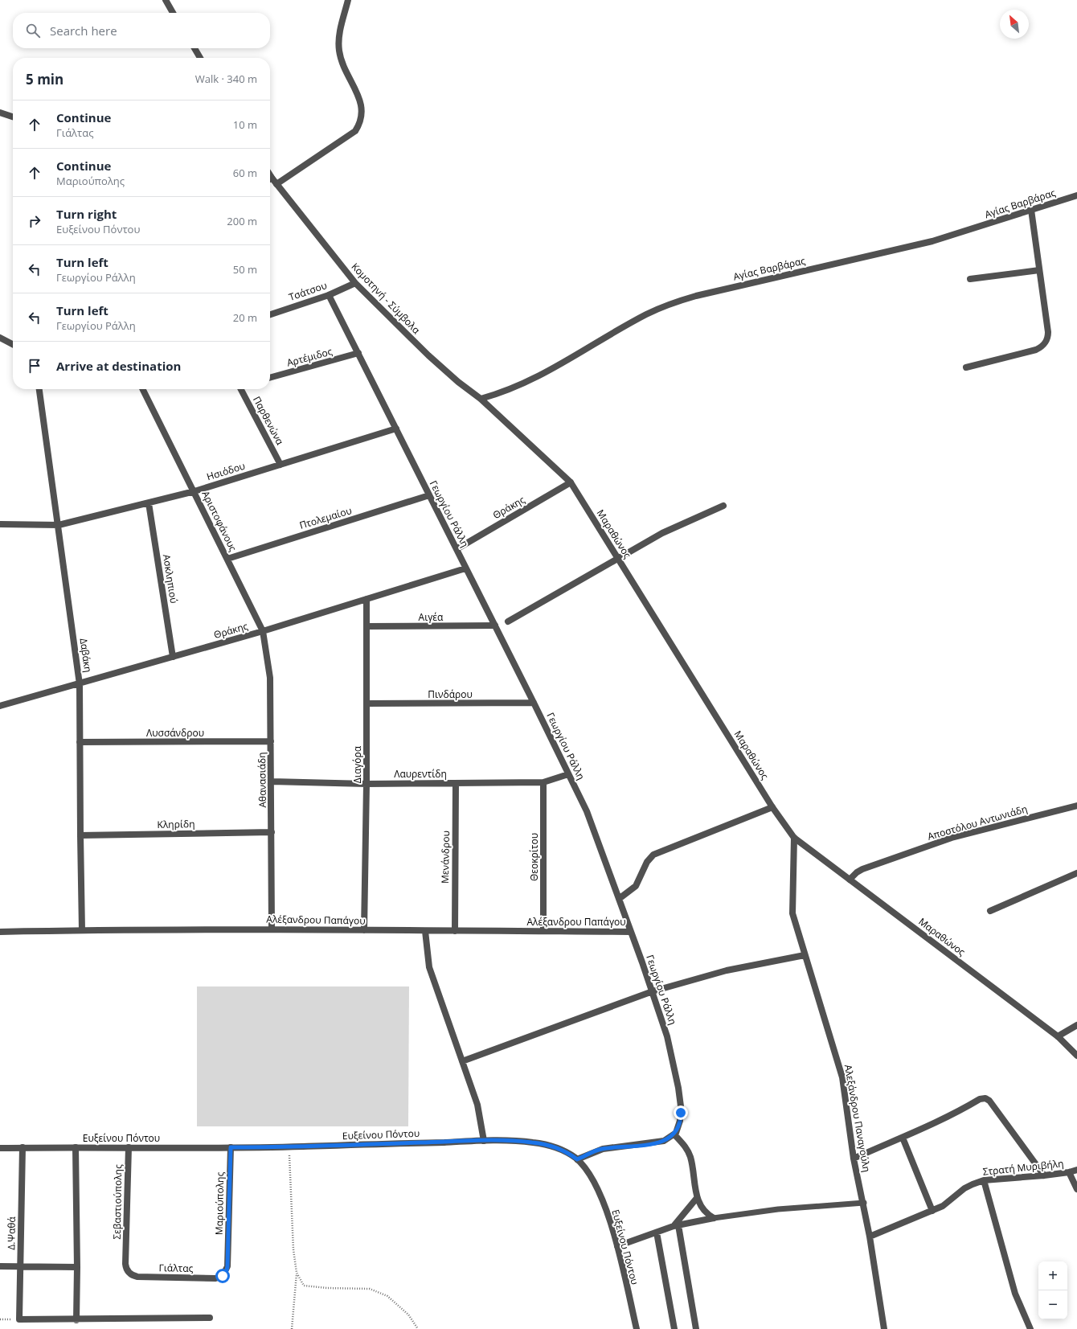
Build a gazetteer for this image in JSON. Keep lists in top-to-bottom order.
{
  "streets": {
    "street": [
      "Αγίας Βαρβάρας",
      "Τσάτσου",
      "Κομοτηνή - Σύμβολα",
      "Αρτέμιδος",
      "Παρθενώνα",
      "Ησιόδου",
      "Θράκης",
      "Γεωργίου Ράλλη",
      "Πτολεμαίου",
      "Αριστοφάνους",
      "Μαραθώνος",
      "Ασκληπιού",
      "Αιγέα",
      "Δαβάκη",
      "Πινδάρου",
      "Λυσσάνδρου",
      "Διαγόρα",
      "Λαυρεντίδη",
      "Αθανασιάδη",
      "Αποστόλου Αντωνιάδη",
      "Κληρίδη",
      "Μενάνδρου",
      "Θεοκρίτου",
      "Αλέξανδρου Παπάγου",
      "Αλεξάνδρου Παναγούλη",
      "Ευξείνου Πόντου",
      "Στρατή Μυριβήλη",
      "Σεβαστιούπολης",
      "Μαριούπολης",
      "Δ.Ψαθά",
      "Γιάλτας"
    ]
  },
  "crossings": [
    ["Αγίας Βαρβάρας", "Κομοτηνή - Σύμβολα"],
    ["Αγίας Βαρβάρας", "Μαραθώνος"],
    ["Τσάτσου", "Κομοτηνή - Σύμβολα"],
    ["Τσάτσου", "Γεωργίου Ράλλη"],
    ["Κομοτηνή - Σύμβολα", "Μαραθώνος"],
    ["Αρτέμιδος", "Γεωργίου Ράλλη"],
    ["Παρθενώνα", "Ησιόδου"],
    ["Ησιόδου", "Γεωργίου Ράλλη"],
    ["Ησιόδου", "Αριστοφάνους"],
    ["Ησιόδου", "Ασκληπιού"],
    ["Ησιόδου", "Δαβάκη"],
    ["Θράκης", "Γεωργίου Ράλλη"],
    ["Θράκης", "Αριστοφάνους"],
    ["Θράκης", "Μαραθώνος"],
    ["Θράκης", "Ασκληπιού"],
    ["Θράκης", "Δαβάκη"],
    ["Θράκης", "Διαγόρα"],
    ["Θράκης", "Αθανασιάδη"],
    ["Γεωργίου Ράλλη", "Πτολεμαίου"],
    ["Γεωργίου Ράλλη", "Αιγέα"],
    ["Γεωργίου Ράλλη", "Πινδάρου"],
    ["Γεωργίου Ράλλη", "Λαυρεντίδη"],
    ["Γεωργίου Ράλλη", "Αλέξανδρου Παπάγου"],
    ["Πτολεμαίου", "Αριστοφάνους"],
    ["Αριστοφάνους", "Αθανασιάδη"],
    ["Μαραθώνος", "Αποστόλου Αντωνιάδη"],
    ["Μαραθώνος", "Αλεξάνδρου Παναγούλη"],
    ["Αιγέα", "Διαγόρα"],
    ["Δαβάκη", "Λυσσάνδρου"],
    ["Δαβάκη", "Κληρίδη"],
    ["Δαβάκη", "Αλέξανδρου Παπάγου"],
    ["Πινδάρου", "Διαγόρα"],
    ["Λυσσάνδρου", "Αθανασιάδη"],
    ["Διαγόρα", "Λαυρεντίδη"],
    ["Διαγόρα", "Αλέξανδρου Παπάγου"],
    ["Λαυρεντίδη", "Αθανασιάδη"],
    ["Λαυρεντίδη", "Μενάνδρου"],
    ["Λαυρεντίδη", "Θεοκρίτου"],
    ["Αθανασιάδη", "Κληρίδη"],
    ["Αθανασιάδη", "Αλέξανδρου Παπάγου"],
    ["Μενάνδρου", "Αλέξανδρου Παπάγου"],
    ["Θεοκρίτου", "Αλέξανδρου Παπάγου"],
    ["Αλεξάνδρου Παναγούλη", "Στρατή Μυριβήλη"],
    ["Ευξείνου Πόντου", "Σεβαστιούπολης"],
    ["Ευξείνου Πόντου", "Μαριούπολης"],
    ["Ευξείνου Πόντου", "Δ.Ψαθά"],
    ["Σεβαστιούπολης", "Γιάλτας"],
    ["Μαριούπολης", "Γιάλτας"]
  ],
  "north": "top left",
  "page": {
    "search": "Search here",
    "heading": ["5 min", "Walk · 340 m"],
    "list": [
      ["Continue", "Γιάλτας", "10 m"],
      ["Continue", "Μαριούπολης", "60 m"],
      ["Turn right", "Ευξείνου Πόντου", "200 m"],
      ["Turn left", "Γεωργίου Ράλλη", "50 m"],
      ["Turn left", "Γεωργίου Ράλλη", "20 m"],
      "Arrive at destination"
    ],
    "map_buttons": ["+", "−"]
  }
}
